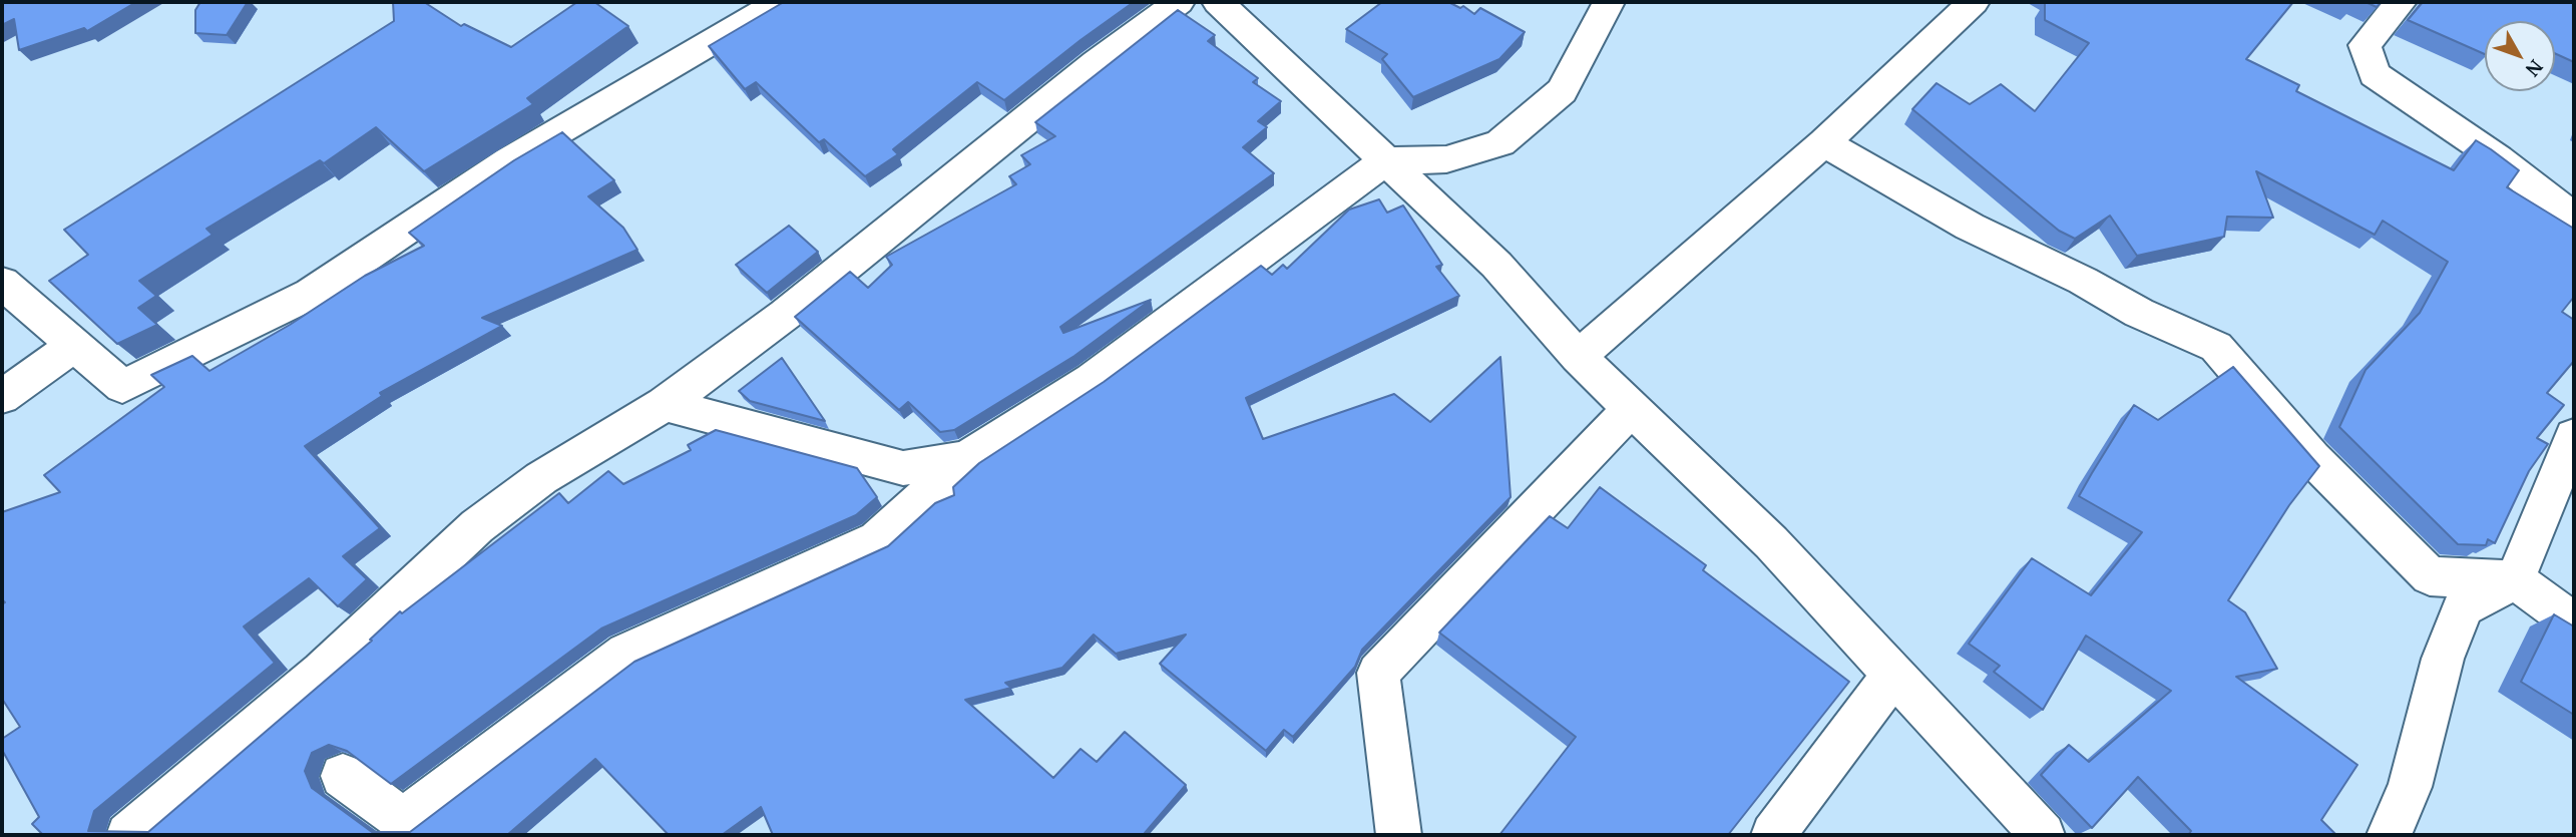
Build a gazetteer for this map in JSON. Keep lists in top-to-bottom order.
{
  "north": "bottom right"
}
